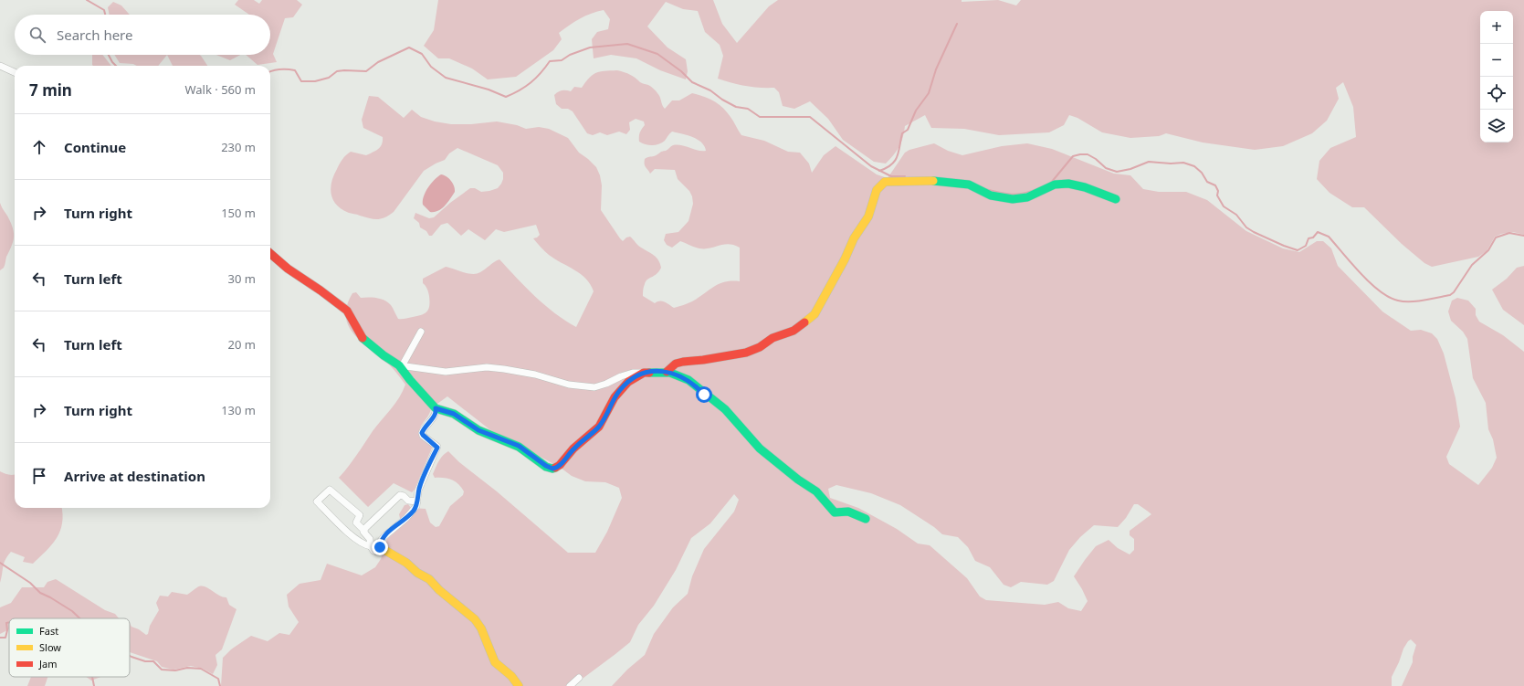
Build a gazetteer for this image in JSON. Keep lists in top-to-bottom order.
{
  "legend": ["Fast", "Slow", "Jam"],
  "page": {
    "map_buttons": ["+", "−"],
    "search": "Search here",
    "heading": ["7 min", "Walk · 560 m"],
    "list": [
      ["Continue", "230 m"],
      ["Turn right", "150 m"],
      ["Turn left", "30 m"],
      ["Turn left", "20 m"],
      ["Turn right", "130 m"],
      "Arrive at destination"
    ]
  }
}
